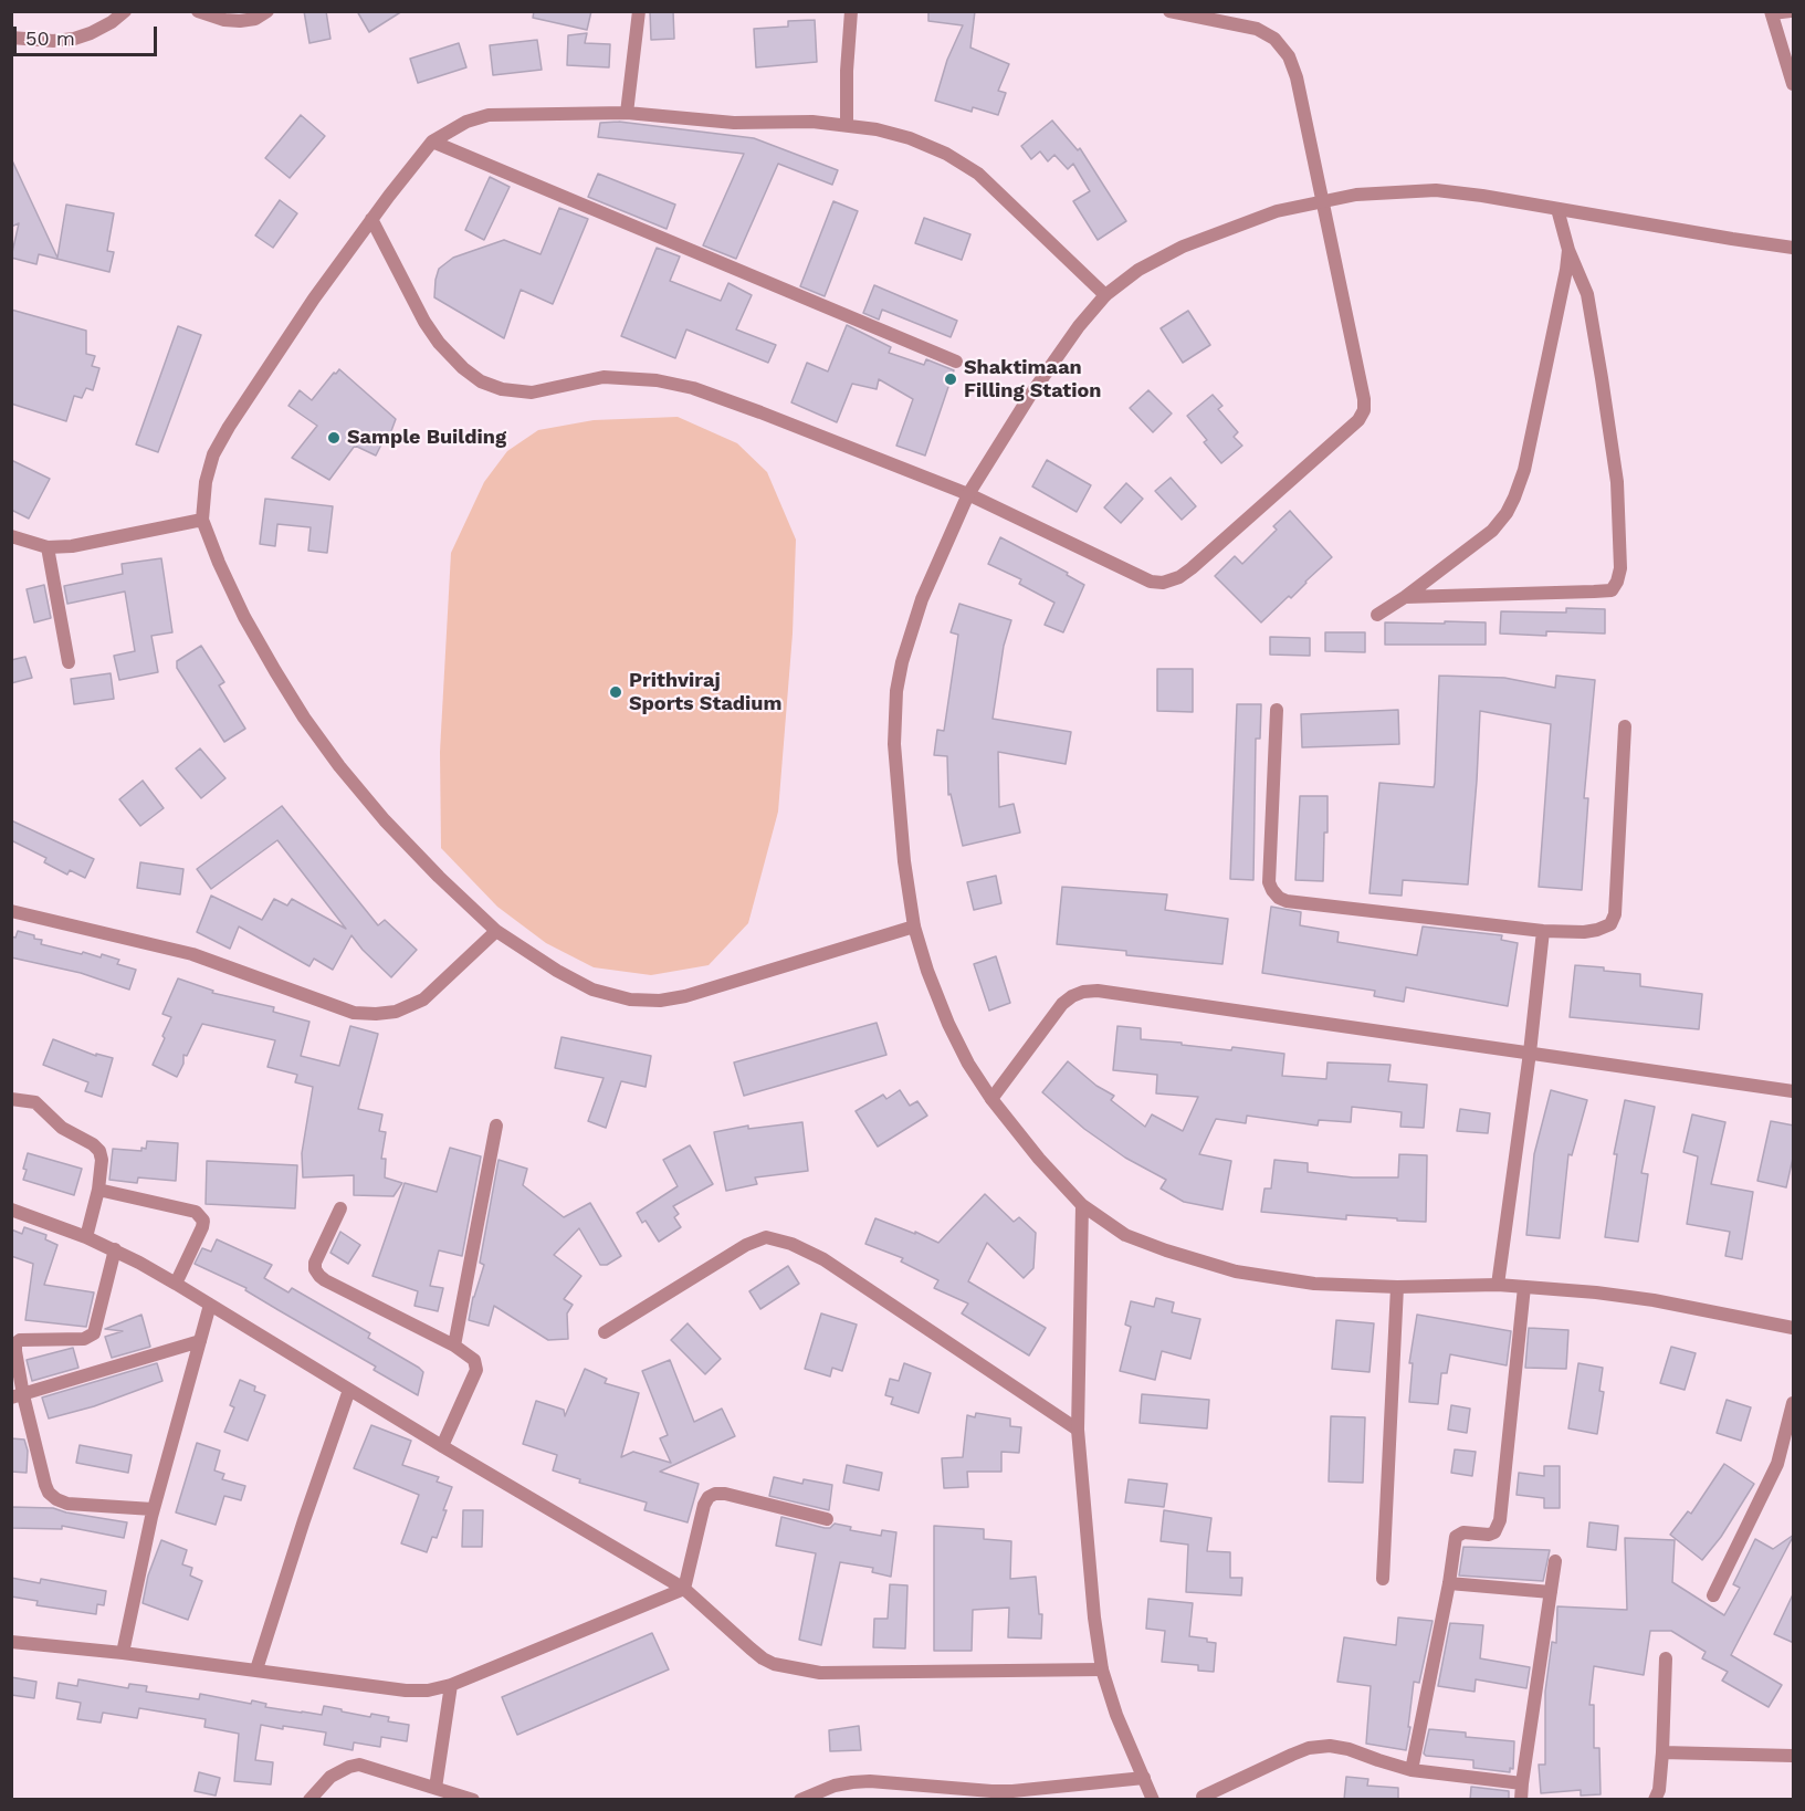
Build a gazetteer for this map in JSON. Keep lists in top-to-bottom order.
{
  "places": ["Shaktimaan Filling Station", "Sample Building", "Prithviraj Sports Stadium"],
  "scale_bar": "50 m"
}
